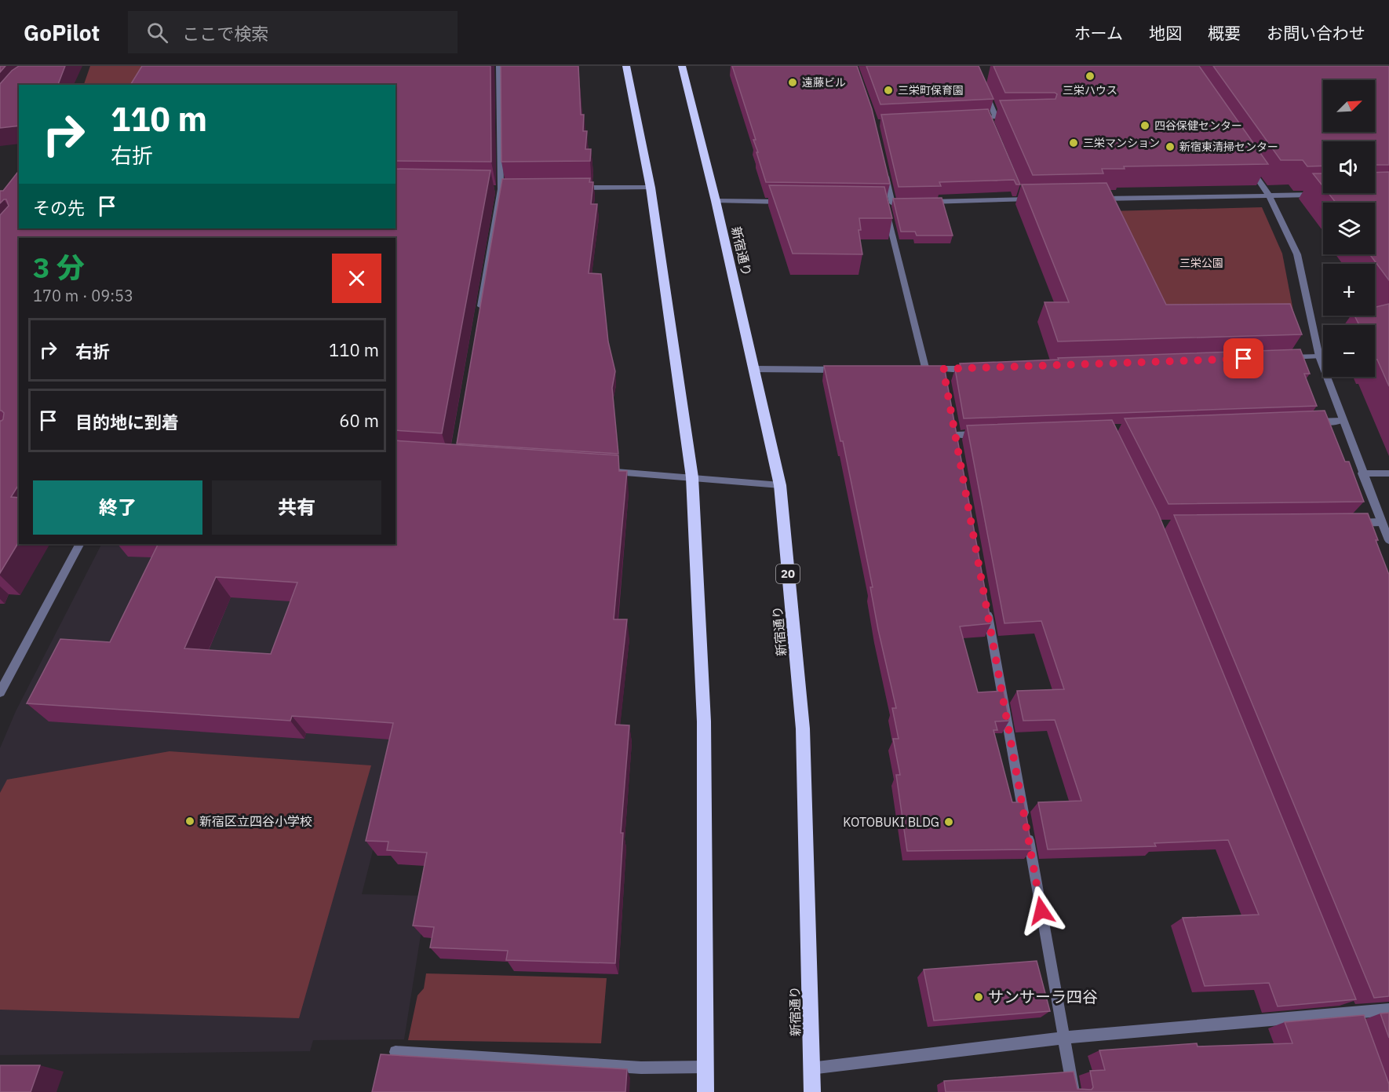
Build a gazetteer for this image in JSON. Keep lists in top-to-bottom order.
{
  "streets": {
    "highway": ["新宿通り", "20"]
  },
  "parks": ["三栄公園"],
  "places": [
    "三栄ハウス",
    "遠藤ビル",
    "三栄町保育園",
    "四谷保健センター",
    "三栄マンション",
    "新宿東清掃センター",
    "新宿区立四谷小学校",
    "KOTOBUKI BLDG",
    "サンサーラ四谷"
  ],
  "north": "top right",
  "page": {
    "header": "GoPilot",
    "search": "ここで検索",
    "nav": [
      "ホーム",
      "地図",
      "概要",
      "お問い合わせ"
    ],
    "map_buttons": ["+", "−"],
    "turn": ["110 m", "右折"],
    "then": "その先",
    "heading": ["3 分", "170 m · 09:53"],
    "list": [
      {
        "name": "右折",
        "value": "110 m"
      },
      {
        "name": "目的地に到着",
        "value": "60 m"
      }
    ],
    "buttons": ["終了", "共有"]
  }
}
